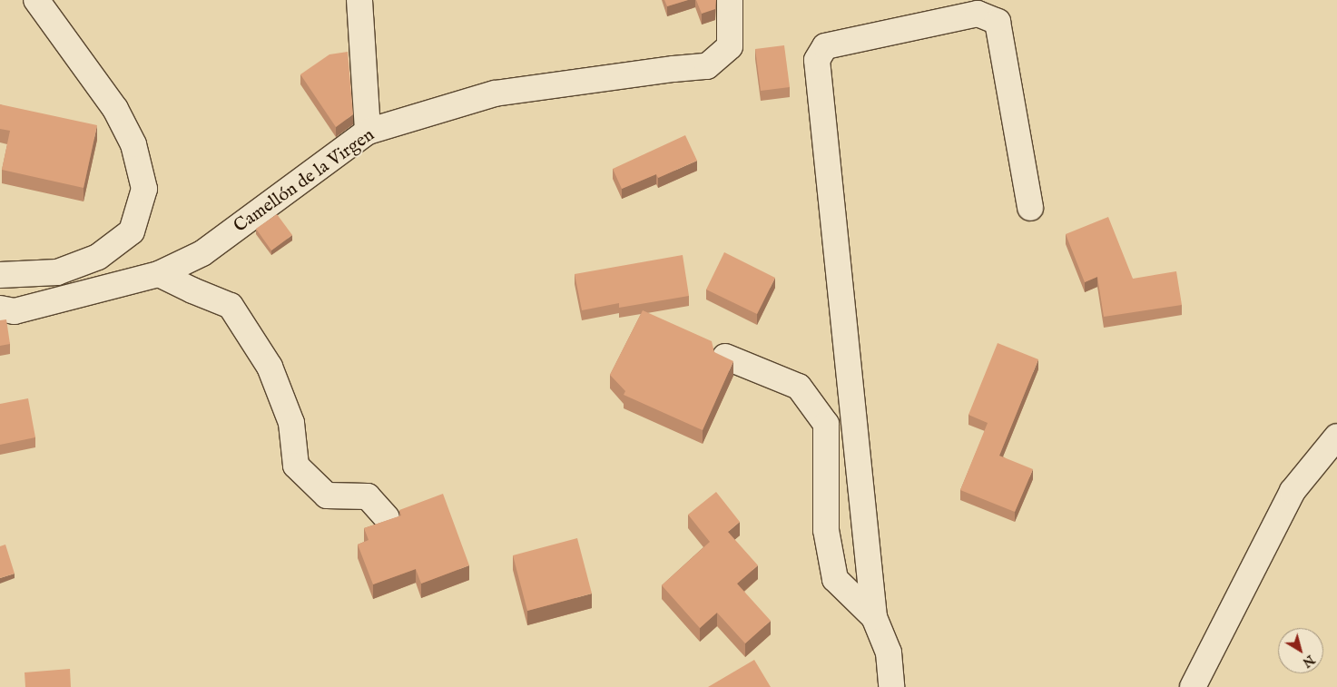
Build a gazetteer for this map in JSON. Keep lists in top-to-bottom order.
{
  "streets": {
    "street": ["Camellón de la Virgen"]
  },
  "north": "bottom right"
}
